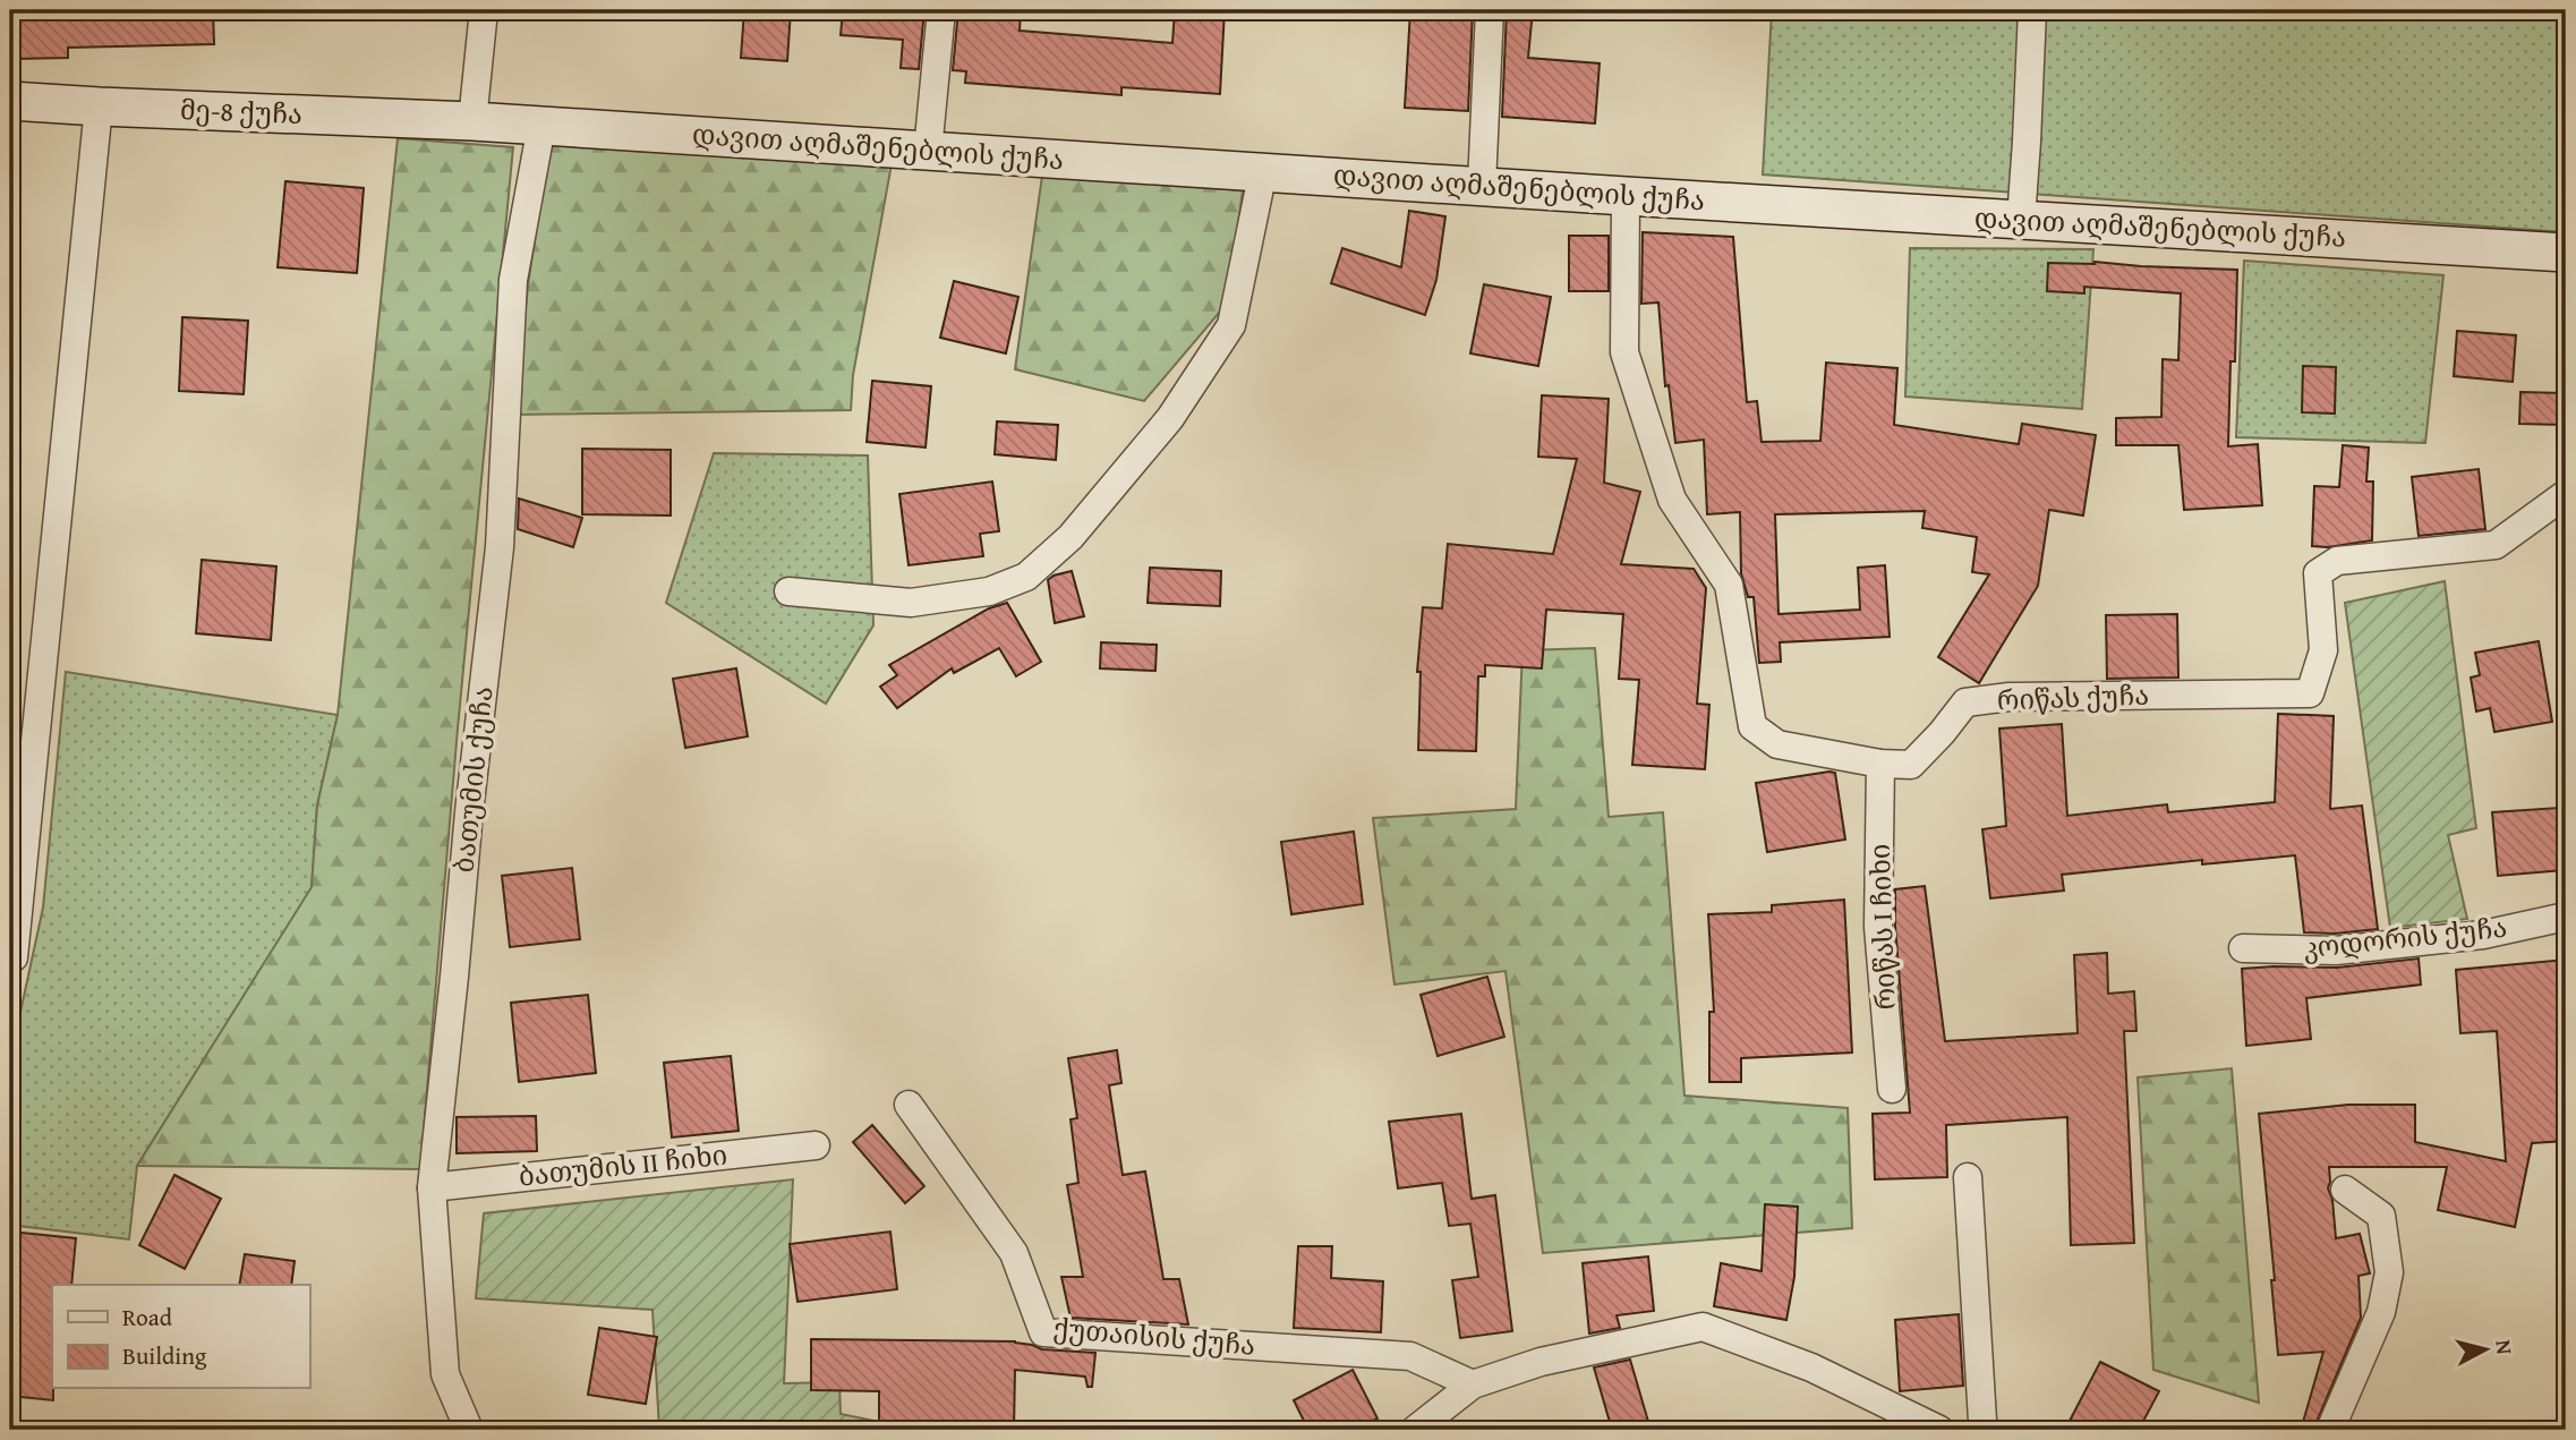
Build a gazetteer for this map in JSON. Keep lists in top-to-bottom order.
{
  "streets": {
    "street": [
      "მე-8 ქუჩა",
      "დავით აღმაშენებლის ქუჩა",
      "რიწას ქუჩა",
      "ბათუმის ქუჩა",
      "რიწას I ჩიხი",
      "კოდორის ქუჩა",
      "ბათუმის II ჩიხი",
      "ქუთაისის ქუჩა"
    ]
  },
  "crossings": [
    ["მე-8 ქუჩა", "დავით აღმაშენებლის ქუჩა"],
    ["დავით აღმაშენებლის ქუჩა", "რიწას ქუჩა"],
    ["დავით აღმაშენებლის ქუჩა", "ბათუმის ქუჩა"],
    ["რიწას ქუჩა", "რიწას I ჩიხი"],
    ["ბათუმის ქუჩა", "ბათუმის II ჩიხი"]
  ],
  "legend": ["Road", "Building"],
  "north": "right"
}
